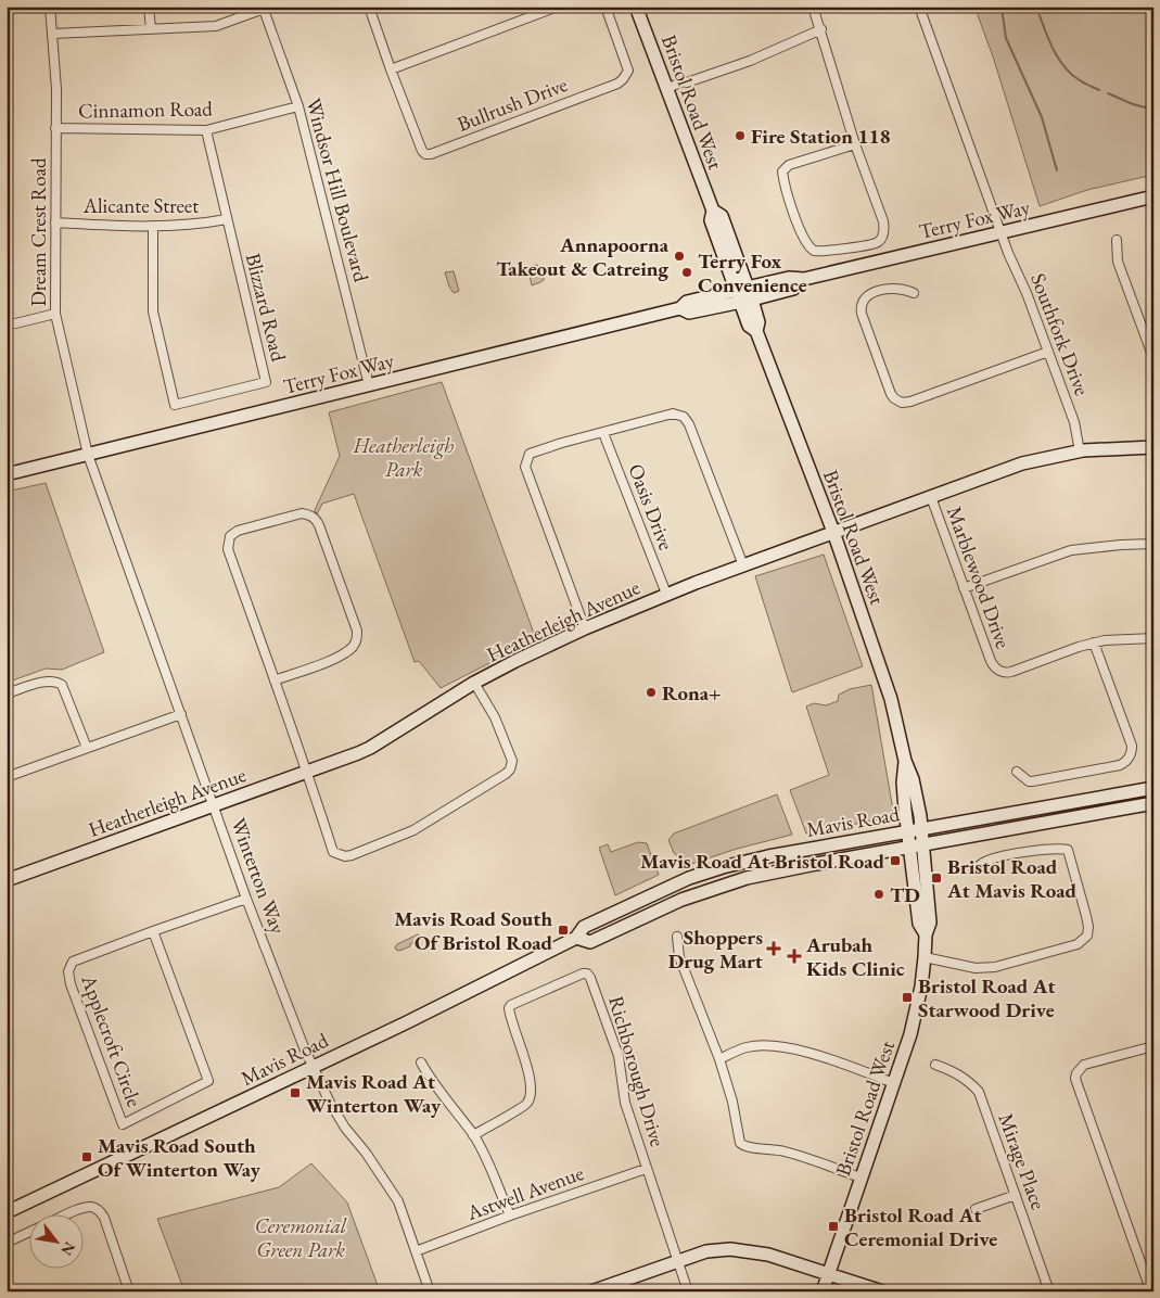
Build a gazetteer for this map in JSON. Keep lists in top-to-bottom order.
{
  "streets": {
    "street": [
      "Bristol Road West",
      "Bullrush Drive",
      "Cinnamon Road",
      "Windsor Hill Boulevard",
      "Alicante Street",
      "Terry Fox Way",
      "Dream Crest Road",
      "Blizzard Road",
      "Southfork Drive",
      "Oasis Drive",
      "Marblewood Drive",
      "Heatherleigh Avenue",
      "Mavis Road",
      "Winterton Way",
      "Applecroft Circle",
      "Richborough Drive",
      "Mirage Place",
      "Astwell Avenue"
    ]
  },
  "crossings": [
    ["Bristol Road West", "Terry Fox Way"],
    ["Bristol Road West", "Heatherleigh Avenue"],
    ["Bristol Road West", "Mavis Road"],
    ["Cinnamon Road", "Windsor Hill Boulevard"],
    ["Cinnamon Road", "Dream Crest Road"],
    ["Cinnamon Road", "Blizzard Road"],
    ["Windsor Hill Boulevard", "Terry Fox Way"],
    ["Alicante Street", "Dream Crest Road"],
    ["Alicante Street", "Blizzard Road"],
    ["Terry Fox Way", "Dream Crest Road"],
    ["Terry Fox Way", "Southfork Drive"],
    ["Terry Fox Way", "Winterton Way"],
    ["Dream Crest Road", "Winterton Way"],
    ["Southfork Drive", "Heatherleigh Avenue"],
    ["Oasis Drive", "Heatherleigh Avenue"],
    ["Marblewood Drive", "Heatherleigh Avenue"],
    ["Heatherleigh Avenue", "Winterton Way"],
    ["Mavis Road", "Winterton Way"],
    ["Winterton Way", "Applecroft Circle"],
    ["Winterton Way", "Astwell Avenue"],
    ["Richborough Drive", "Astwell Avenue"]
  ],
  "parks": ["Heatherleigh Park", "Ceremonial Green Park"],
  "places": {
    "other": [
      "Fire Station 118",
      "Annapoorna Takeout & Catreing",
      "Terry Fox Convenience",
      "Rona+",
      "TD"
    ],
    "transit": [
      "Mavis Road At Bristol Road",
      "Bristol Road At Mavis Road",
      "Mavis Road South Of Bristol Road",
      "Bristol Road At Starwood Drive",
      "Mavis Road At Winterton Way",
      "Mavis Road South Of Winterton Way",
      "Bristol Road At Ceremonial Drive"
    ],
    "health": ["Shoppers Drug Mart", "Arubah Kids Clinic"]
  },
  "north": "bottom right"
}
